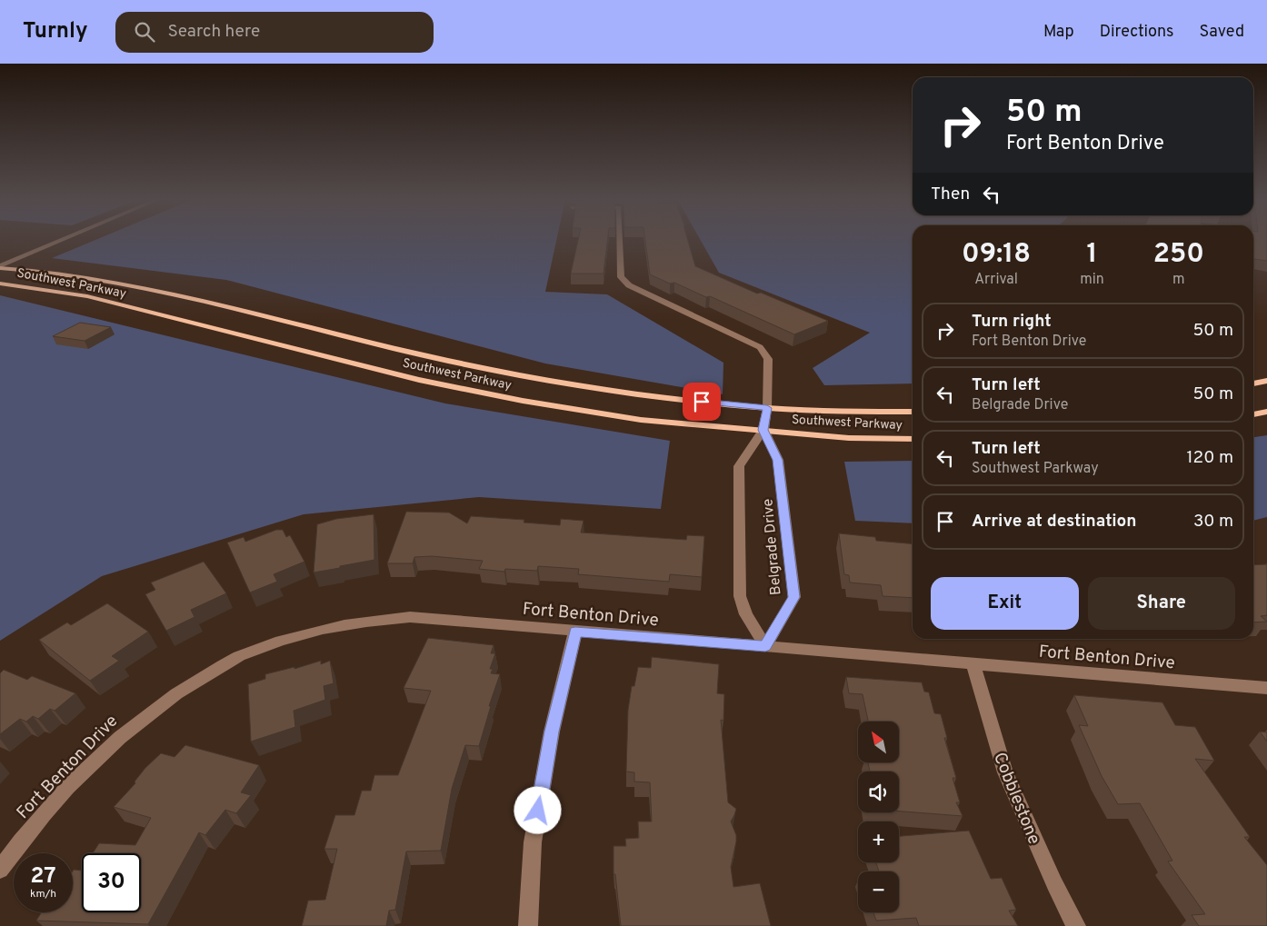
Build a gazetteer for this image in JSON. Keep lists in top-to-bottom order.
{
  "streets": {
    "main road": ["Southwest Parkway"],
    "street": ["Belgrade Drive", "Fort Benton Drive", "Cobblestone"]
  },
  "crossings": [
    ["Southwest Parkway", "Belgrade Drive"],
    ["Belgrade Drive", "Fort Benton Drive"],
    ["Fort Benton Drive", "Cobblestone"]
  ],
  "north": "top left",
  "page": {
    "header": "Turnly",
    "search": "Search here",
    "nav": ["Map", "Directions", "Saved"],
    "turn": ["50 m", "Fort Benton Drive"],
    "then": "Then",
    "eta": [
      "09:18",
      "Arrival",
      "1",
      "min",
      "250",
      "m"
    ],
    "list": [
      {
        "name": "Turn right",
        "note": "Fort Benton Drive",
        "value": "50 m"
      },
      {
        "name": "Turn left",
        "note": "Belgrade Drive",
        "value": "50 m"
      },
      {
        "name": "Turn left",
        "note": "Southwest Parkway",
        "value": "120 m"
      },
      {
        "name": "Arrive at destination",
        "value": "30 m"
      }
    ],
    "buttons": ["Exit", "Share"],
    "map_buttons": ["+", "−"],
    "speed": "27 km/h",
    "limit": "30"
  }
}
